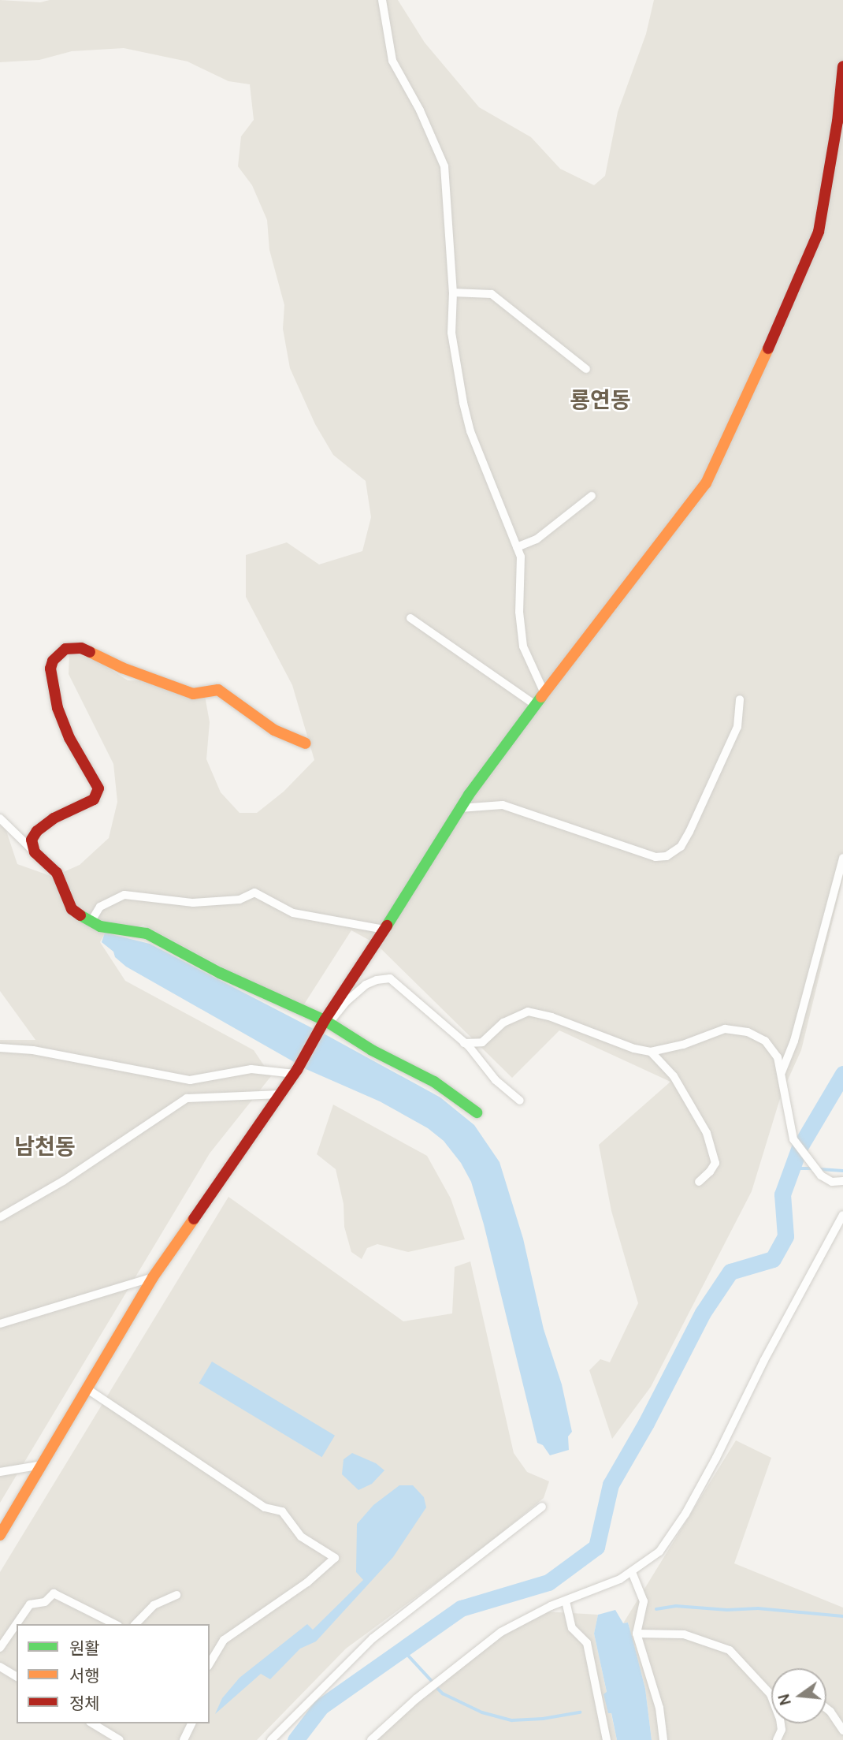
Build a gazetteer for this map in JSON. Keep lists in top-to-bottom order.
{
  "districts": ["룡연동", "남천동"],
  "legend": ["원활", "서행", "정체"],
  "north": "left"
}
